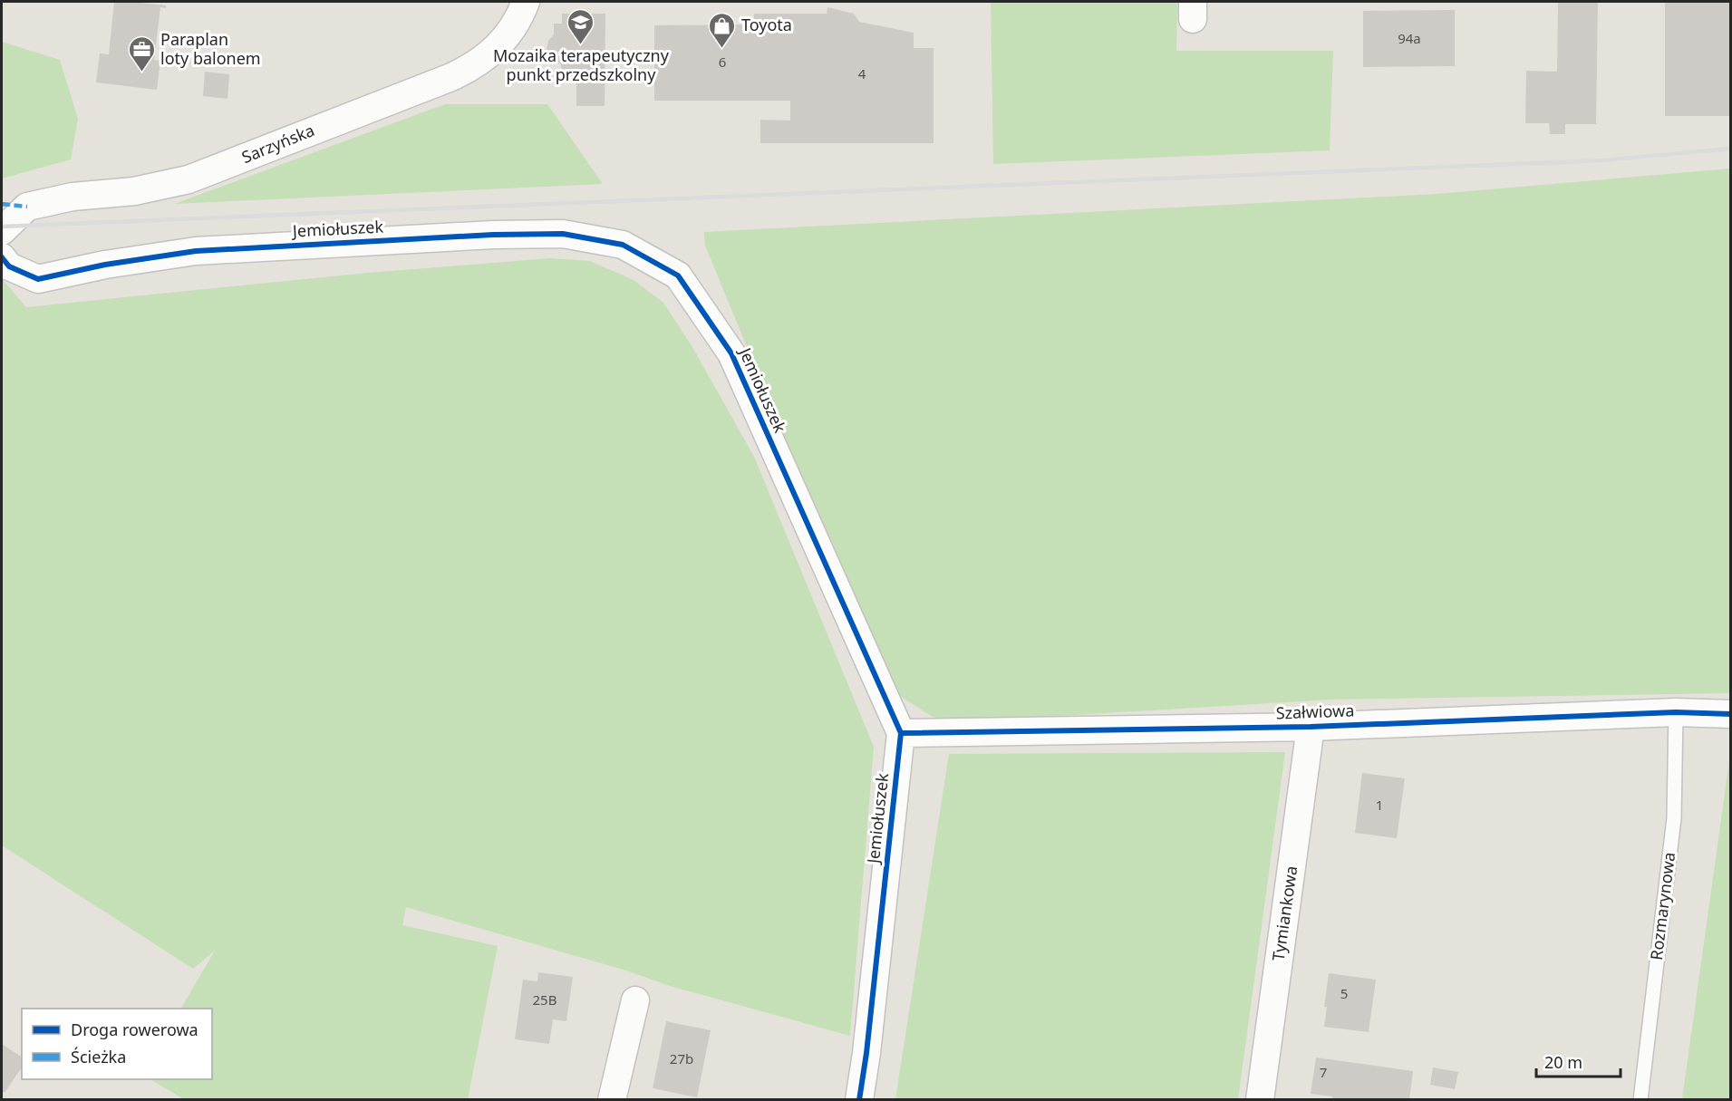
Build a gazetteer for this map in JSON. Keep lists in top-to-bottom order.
{
  "streets": {
    "street": [
      "Sarzyńska",
      "Jemiołuszek",
      "Szałwiowa",
      "Tymiankowa"
    ],
    "lane": ["Rozmarynowa"]
  },
  "crossings": [
    ["Jemiołuszek", "Szałwiowa"],
    ["Szałwiowa", "Rozmarynowa"],
    ["Szałwiowa", "Tymiankowa"]
  ],
  "places": {
    "school or university": ["Mozaika terapeutyczny punkt przedszkolny"],
    "shop": ["Toyota"],
    "office": ["Paraplan loty balonem"]
  },
  "house_numbers": [
    "94a",
    "6",
    "4",
    "1",
    "5",
    "25B",
    "27b",
    "7"
  ],
  "legend": ["Droga rowerowa", "Ścieżka"],
  "scale_bar": "20 m"
}
